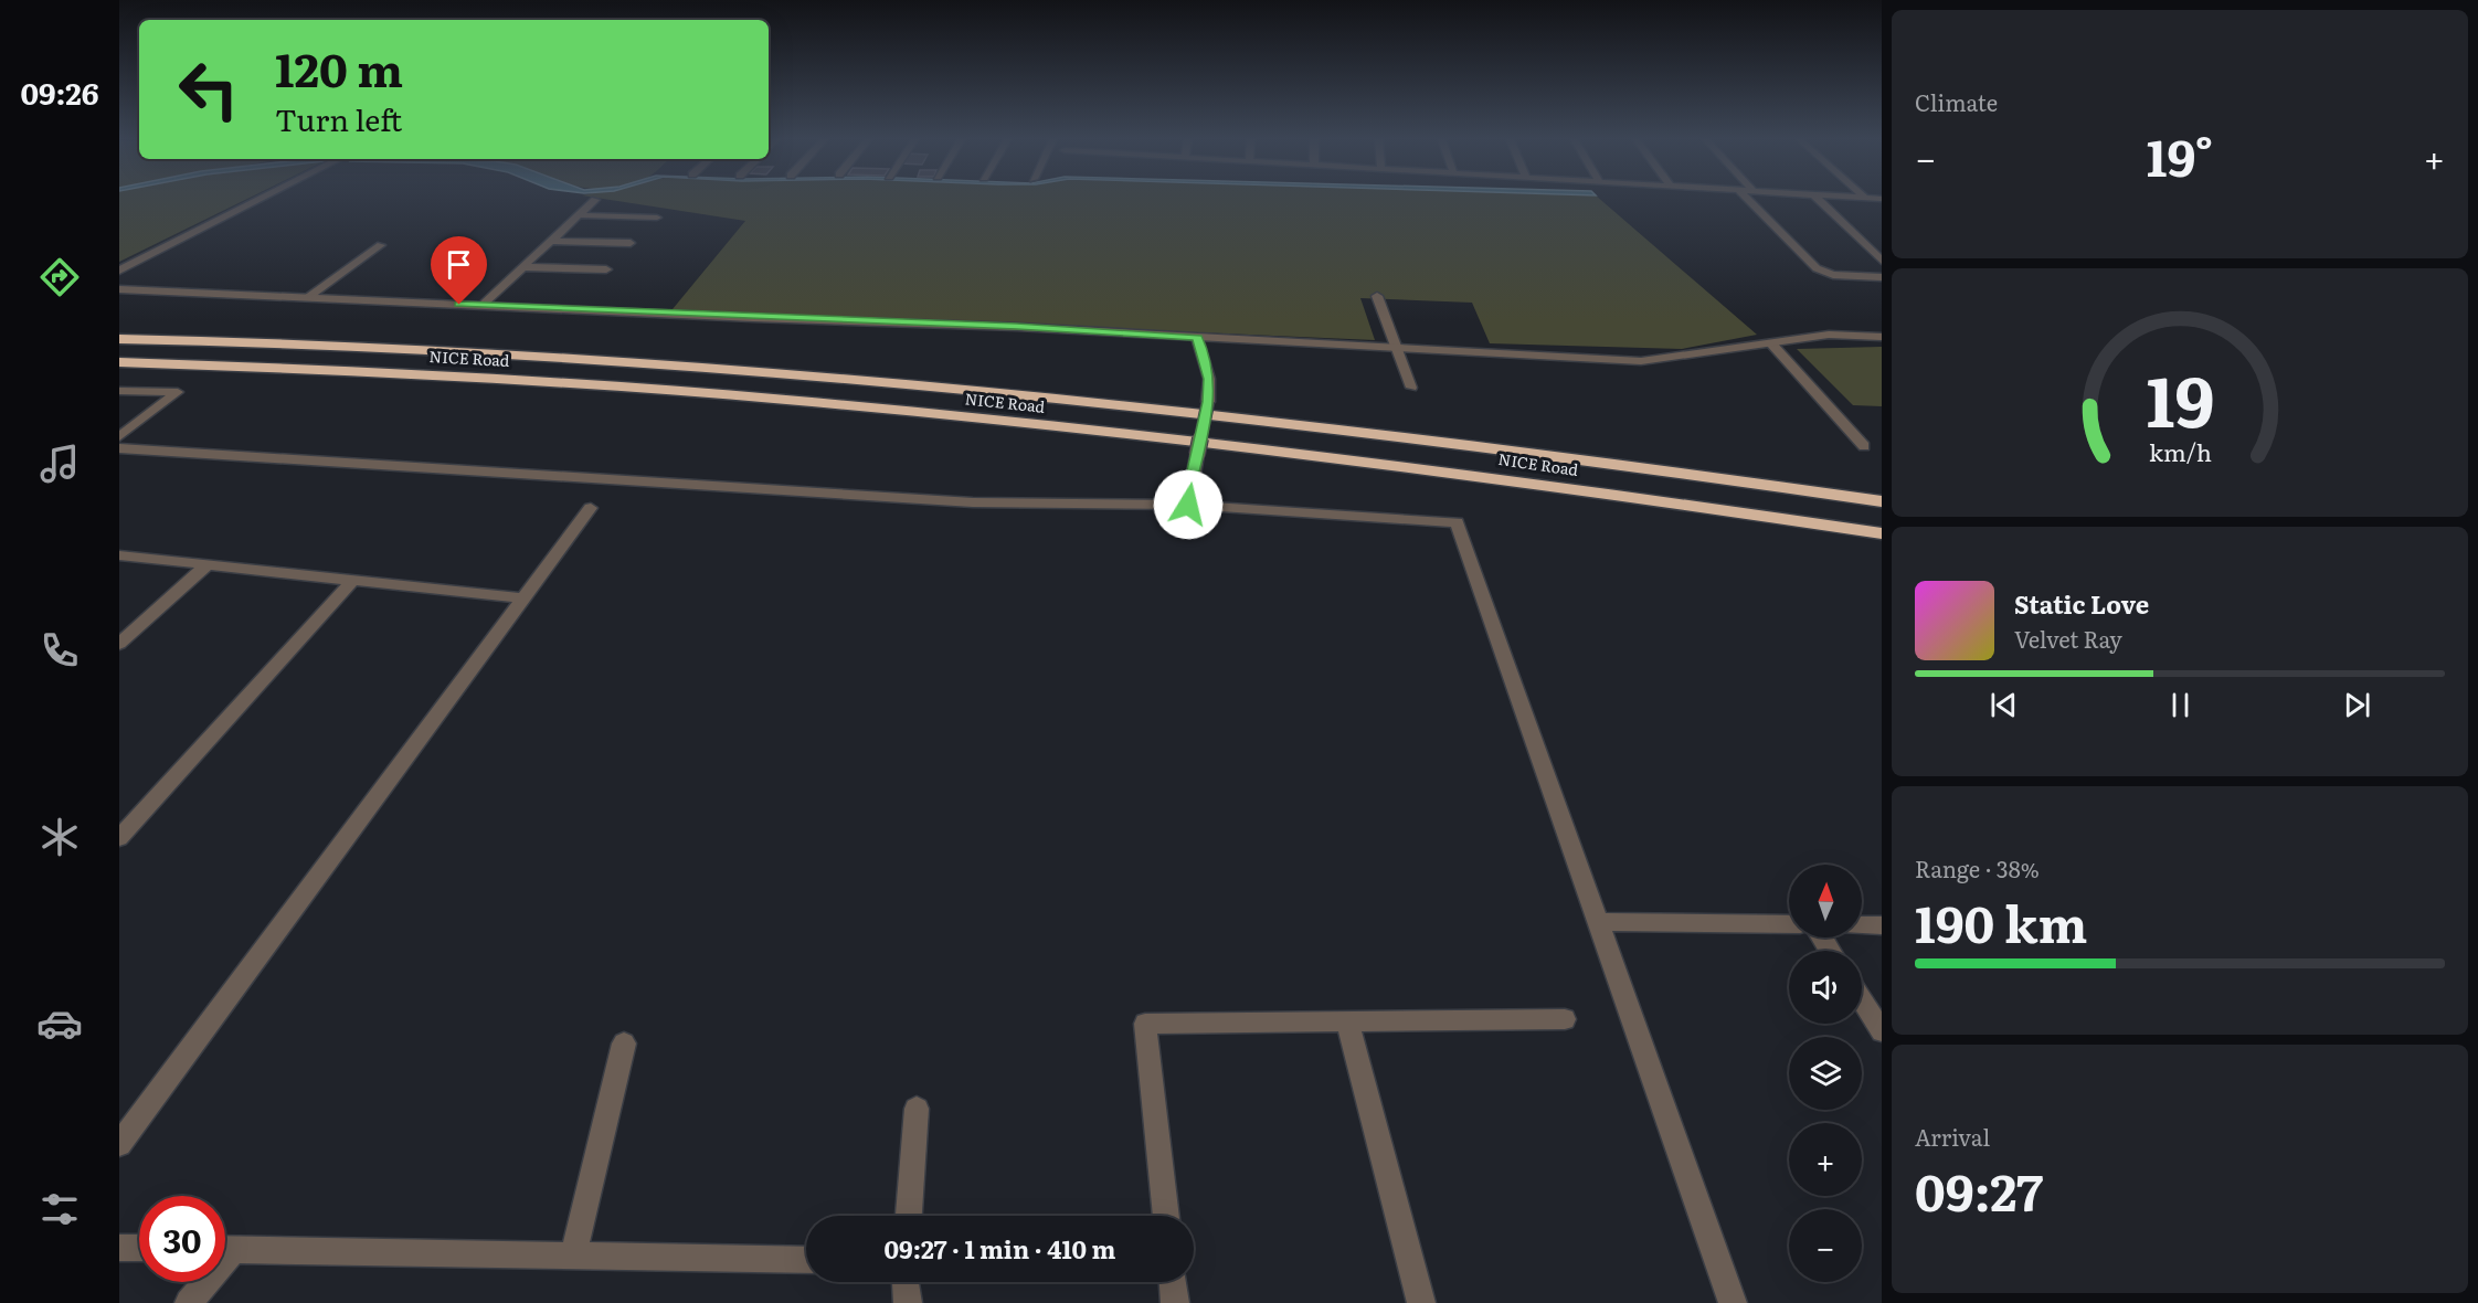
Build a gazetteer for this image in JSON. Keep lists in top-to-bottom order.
{
  "streets": {
    "highway": ["NICE Road"]
  },
  "north": "top",
  "page": {
    "tabs": "09:26",
    "tile": [
      "Climate",
      ["Range · 38%", "190 km"],
      ["Arrival", "09:27"]
    ],
    "turn": ["120 m", "Turn left"],
    "heat": ["−", "19°", "+"],
    "song": ["Static Love", "Velvet Ray"],
    "map_buttons": ["+", "−"],
    "limit": "30",
    "trip": "09:27 · 1 min · 410 m",
    "gauge": ["19", "km/h"]
  }
}
